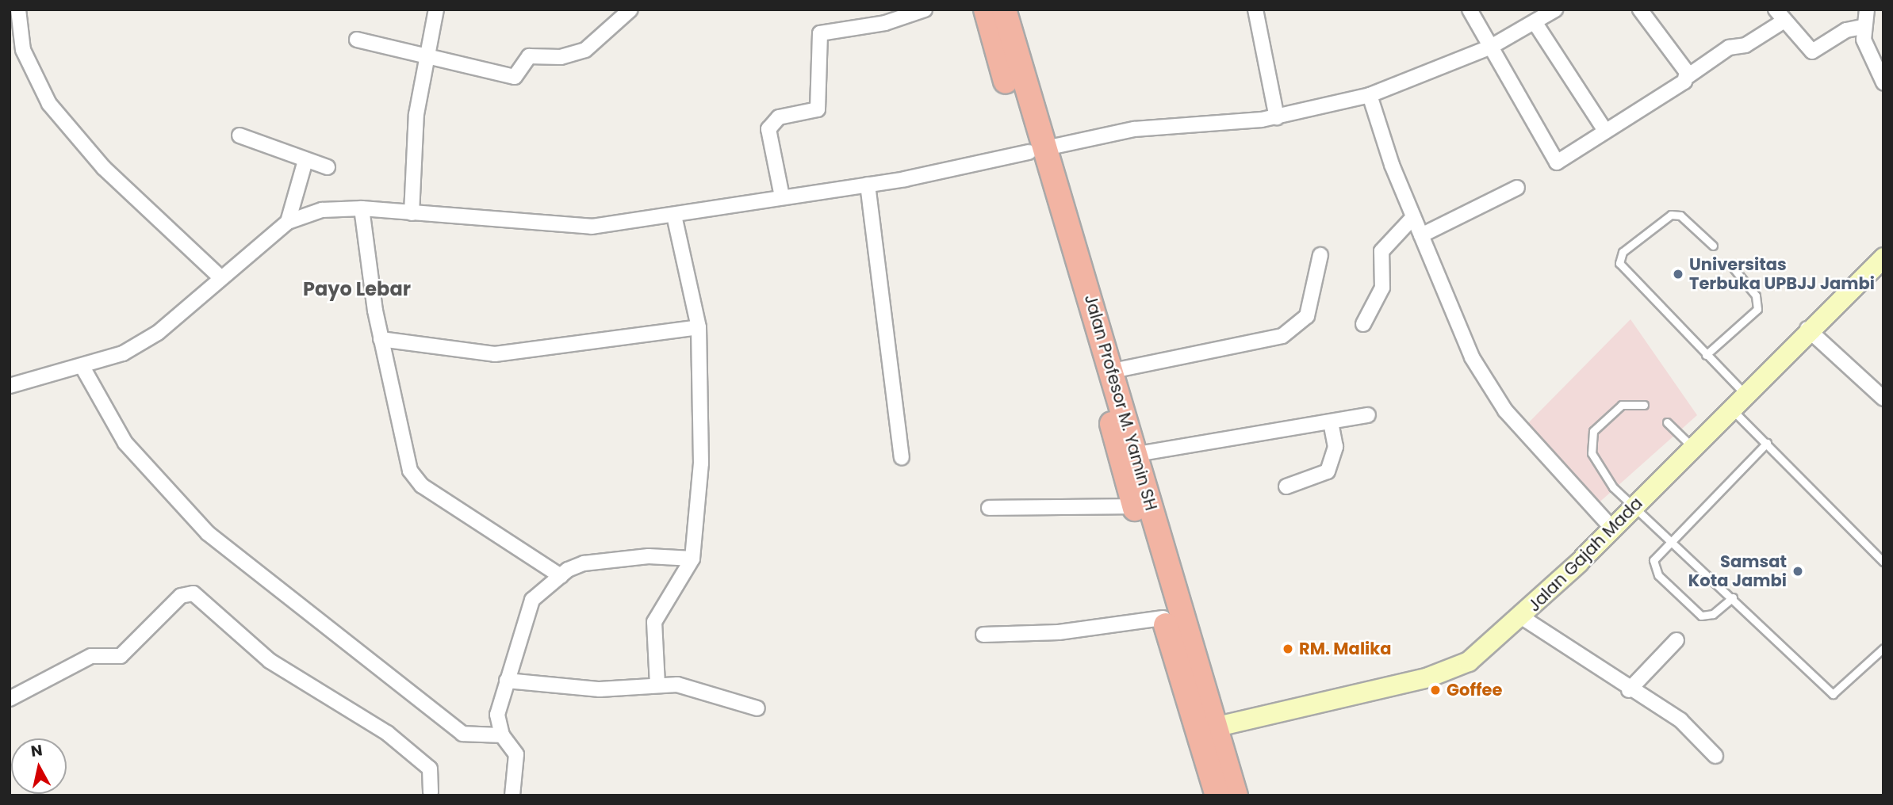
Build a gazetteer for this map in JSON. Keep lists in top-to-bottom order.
{
  "streets": {
    "highway": ["Jalan Profesor M. Yamin SH"],
    "main road": ["Jalan Gajah Mada"]
  },
  "crossings": [
    ["Jalan Profesor M. Yamin SH", "Jalan Gajah Mada"]
  ],
  "districts": ["Payo Lebar"],
  "places": [
    "Universitas Terbuka UPBJJ Jambi",
    "Samsat Kota Jambi",
    "RM. Malika",
    "Goffee"
  ],
  "north": "top"
}
